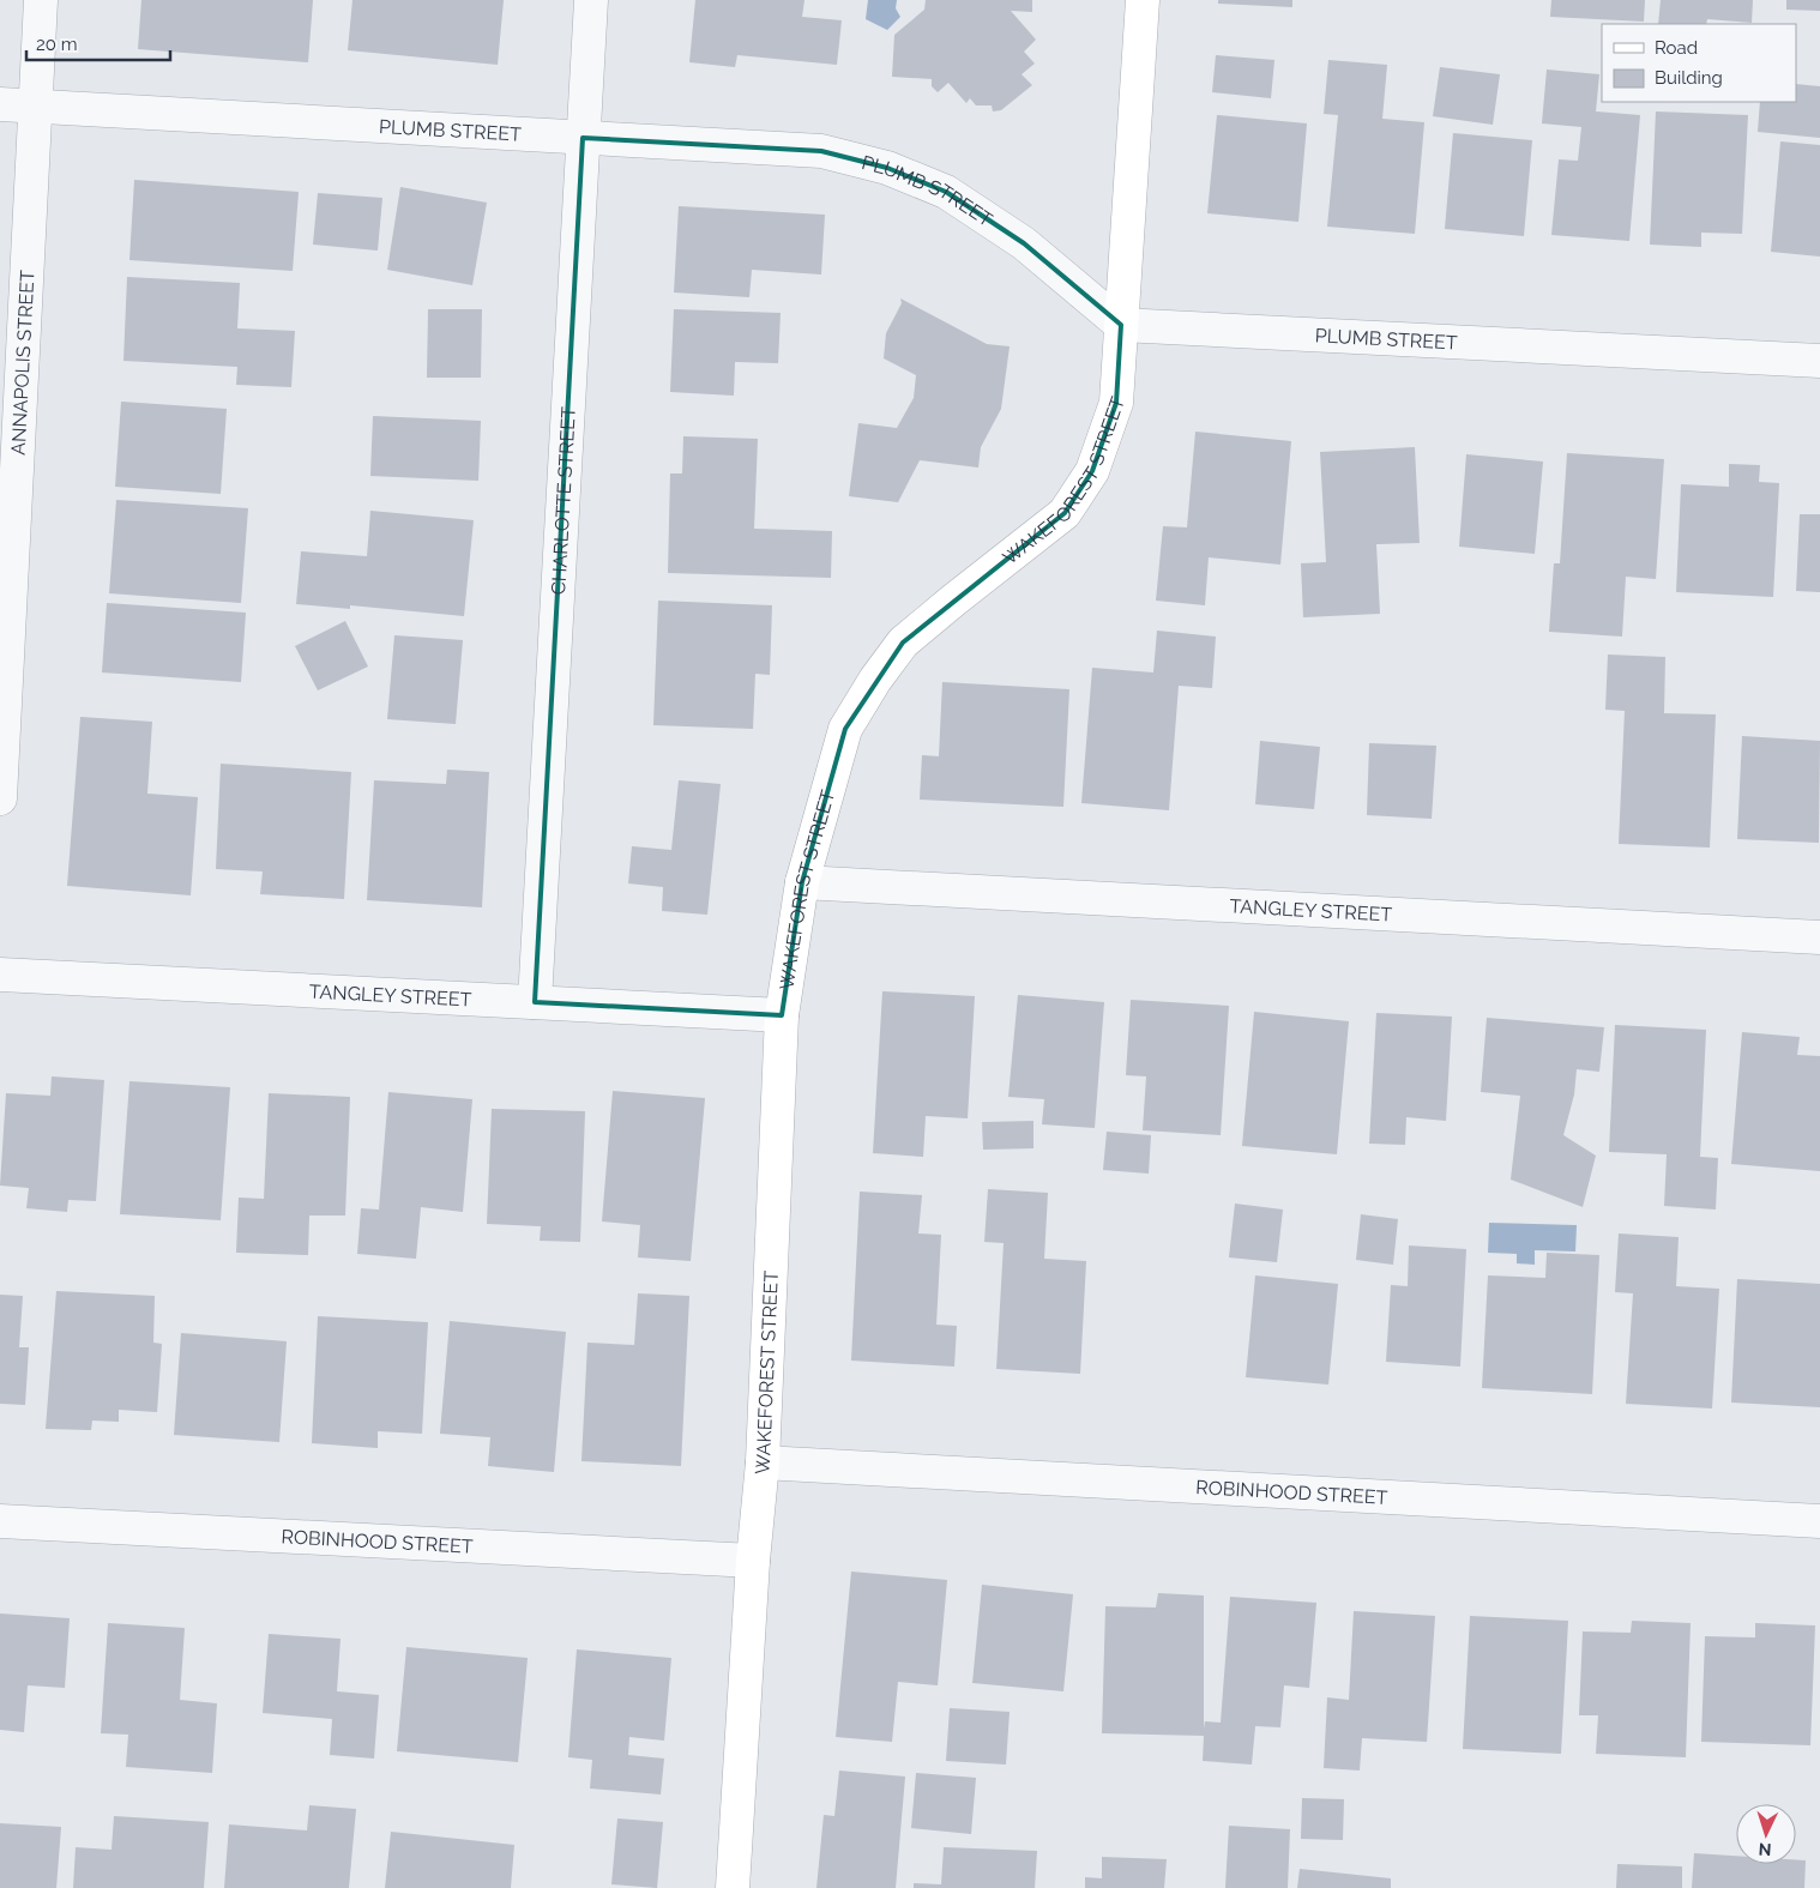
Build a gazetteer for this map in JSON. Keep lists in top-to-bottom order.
{
  "streets": {
    "street": [
      "PLUMB STREET",
      "ANNAPOLIS STREET",
      "WAKEFOREST STREET",
      "CHARLOTTE STREET",
      "TANGLEY STREET",
      "ROBINHOOD STREET"
    ]
  },
  "crossings": [
    ["PLUMB STREET", "ANNAPOLIS STREET"],
    ["PLUMB STREET", "WAKEFOREST STREET"],
    ["PLUMB STREET", "CHARLOTTE STREET"],
    ["WAKEFOREST STREET", "TANGLEY STREET"],
    ["WAKEFOREST STREET", "ROBINHOOD STREET"],
    ["CHARLOTTE STREET", "TANGLEY STREET"]
  ],
  "legend": ["Road", "Building"],
  "scale_bar": "20 m",
  "north": "bottom"
}
